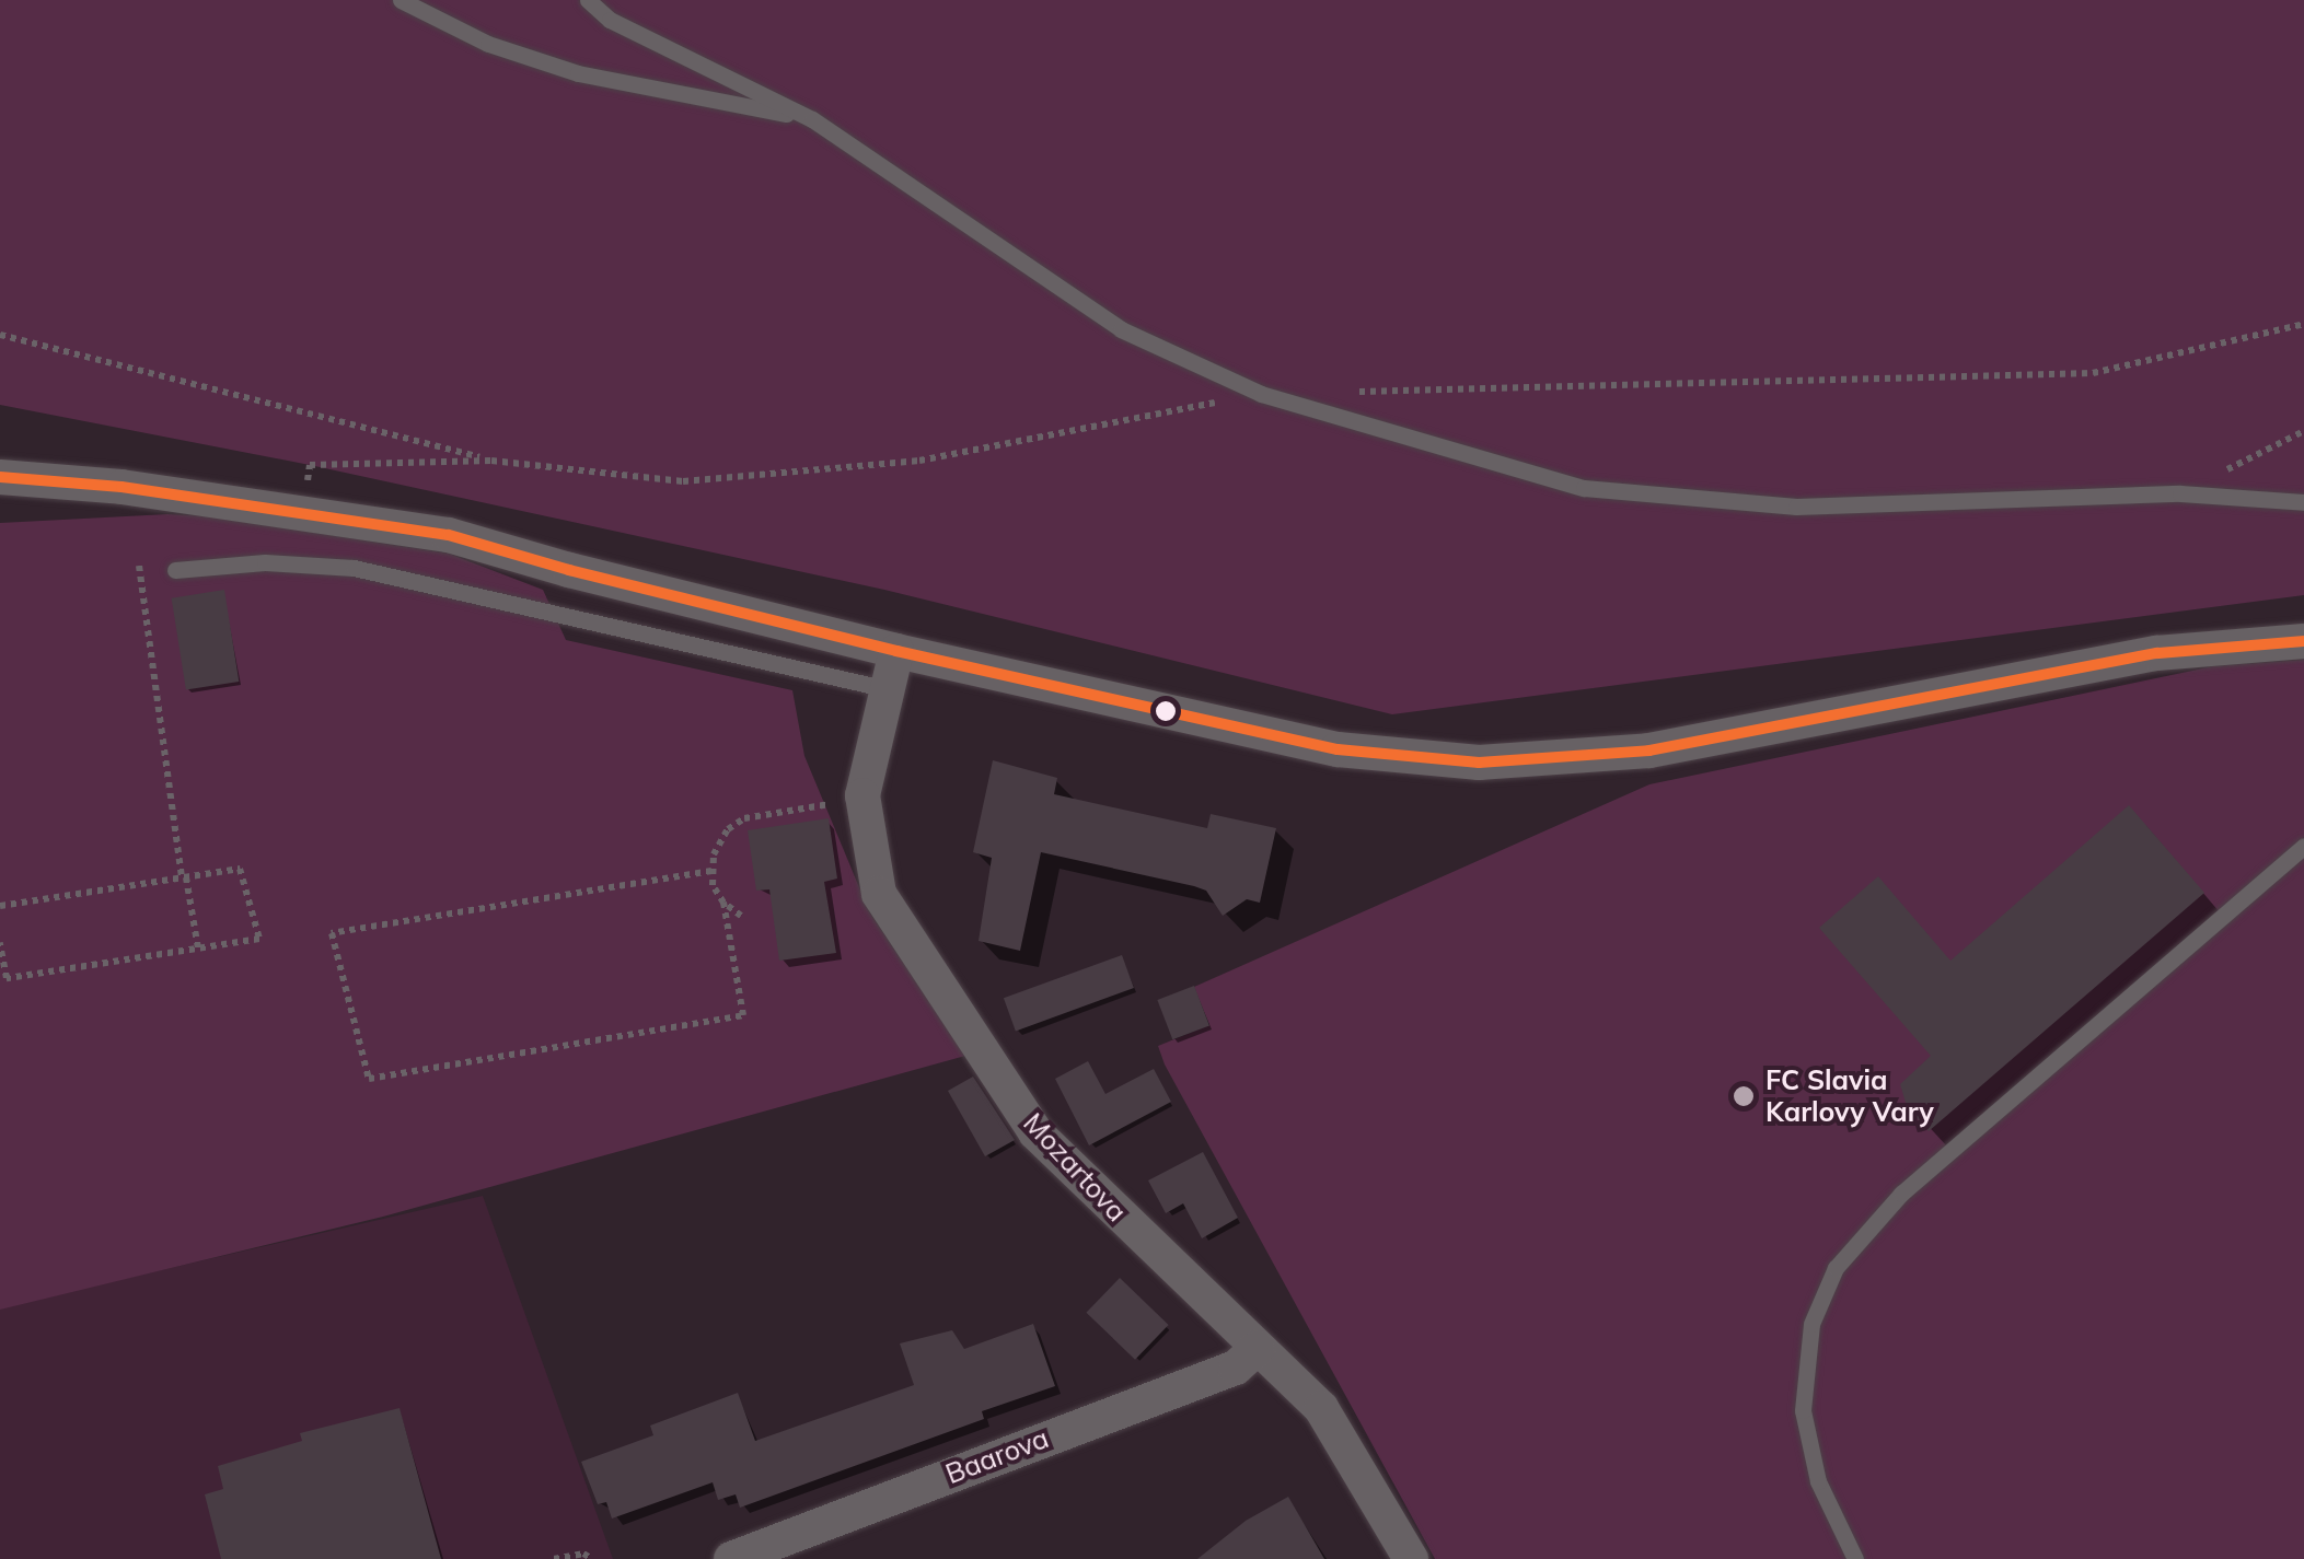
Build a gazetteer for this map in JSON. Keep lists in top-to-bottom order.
{
  "streets": {
    "street": ["Mozartova", "Baarova"]
  },
  "crossings": [
    ["Mozartova", "Baarova"]
  ],
  "places": ["FC Slavia Karlovy Vary"]
}
